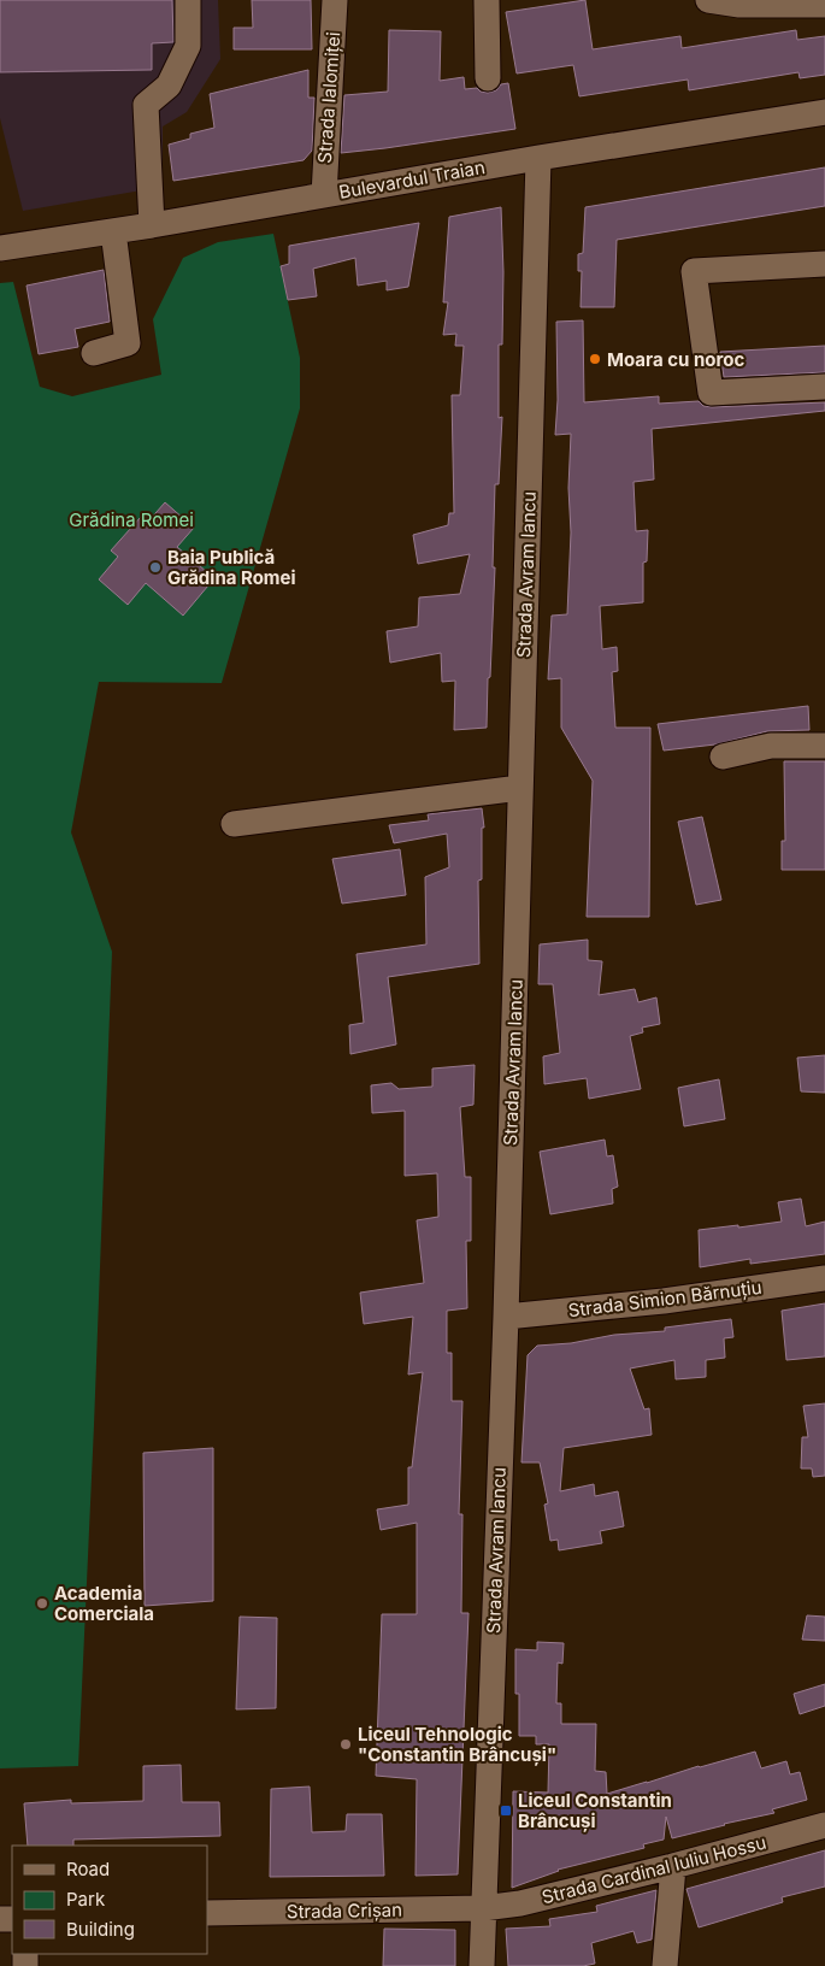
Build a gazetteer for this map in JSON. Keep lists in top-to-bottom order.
{
  "streets": {
    "street": [
      "Strada Ialomiței",
      "Bulevardul Traian",
      "Strada Avram Iancu",
      "Strada Simion Bărnuțiu",
      "Strada Cardinal Iuliu Hossu",
      "Strada Crișan"
    ]
  },
  "crossings": [
    ["Strada Ialomiței", "Bulevardul Traian"],
    ["Bulevardul Traian", "Strada Avram Iancu"],
    ["Strada Avram Iancu", "Strada Simion Bărnuțiu"],
    ["Strada Avram Iancu", "Strada Cardinal Iuliu Hossu"],
    ["Strada Avram Iancu", "Strada Crișan"],
    ["Strada Cardinal Iuliu Hossu", "Strada Crișan"]
  ],
  "parks": ["Grădina Romei"],
  "places": {
    "other": [
      "Moara cu noroc",
      "Baia Publică Grădina Romei",
      "Academia Comerciala",
      "Liceul Tehnologic \"Constantin Brâncuși\""
    ],
    "transit": ["Liceul Constantin Brâncuși"]
  },
  "legend": ["Road", "Park", "Building"]
}
